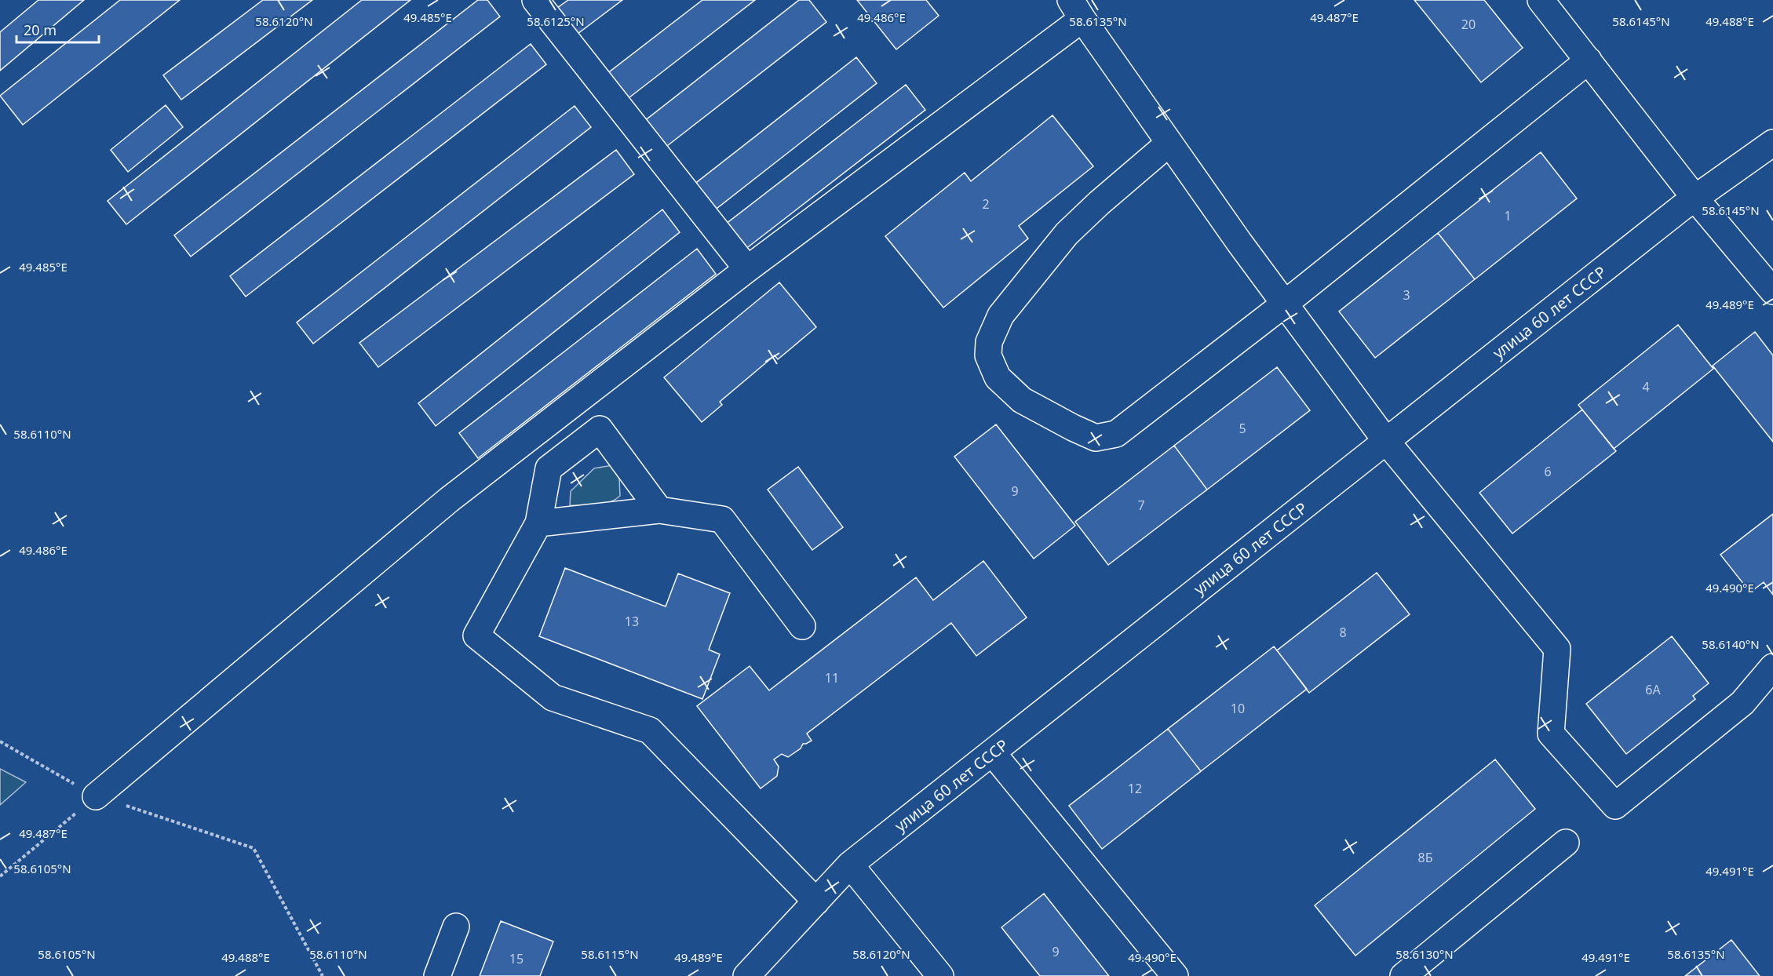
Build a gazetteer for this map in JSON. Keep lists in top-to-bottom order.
{
  "streets": {
    "street": ["улица 60 лет СССР"]
  },
  "house_numbers": [
    "20",
    "2",
    "1",
    "3",
    "4",
    "5",
    "6",
    "9",
    "7",
    "13",
    "8",
    "11",
    "6А",
    "10",
    "12",
    "8Б",
    "9",
    "15"
  ],
  "scale_bar": "20 m",
  "coordinates": [
    "49.485°E",
    "49.486°E",
    "49.487°E",
    "49.488°E",
    "58.6145°N",
    "58.6120°N",
    "58.6125°N",
    "58.6135°N",
    "49.489°E",
    "58.6110°N",
    "49.490°E",
    "58.6140°N",
    "58.6105°N",
    "49.491°E",
    "58.6115°N",
    "58.6130°N"
  ]
}
